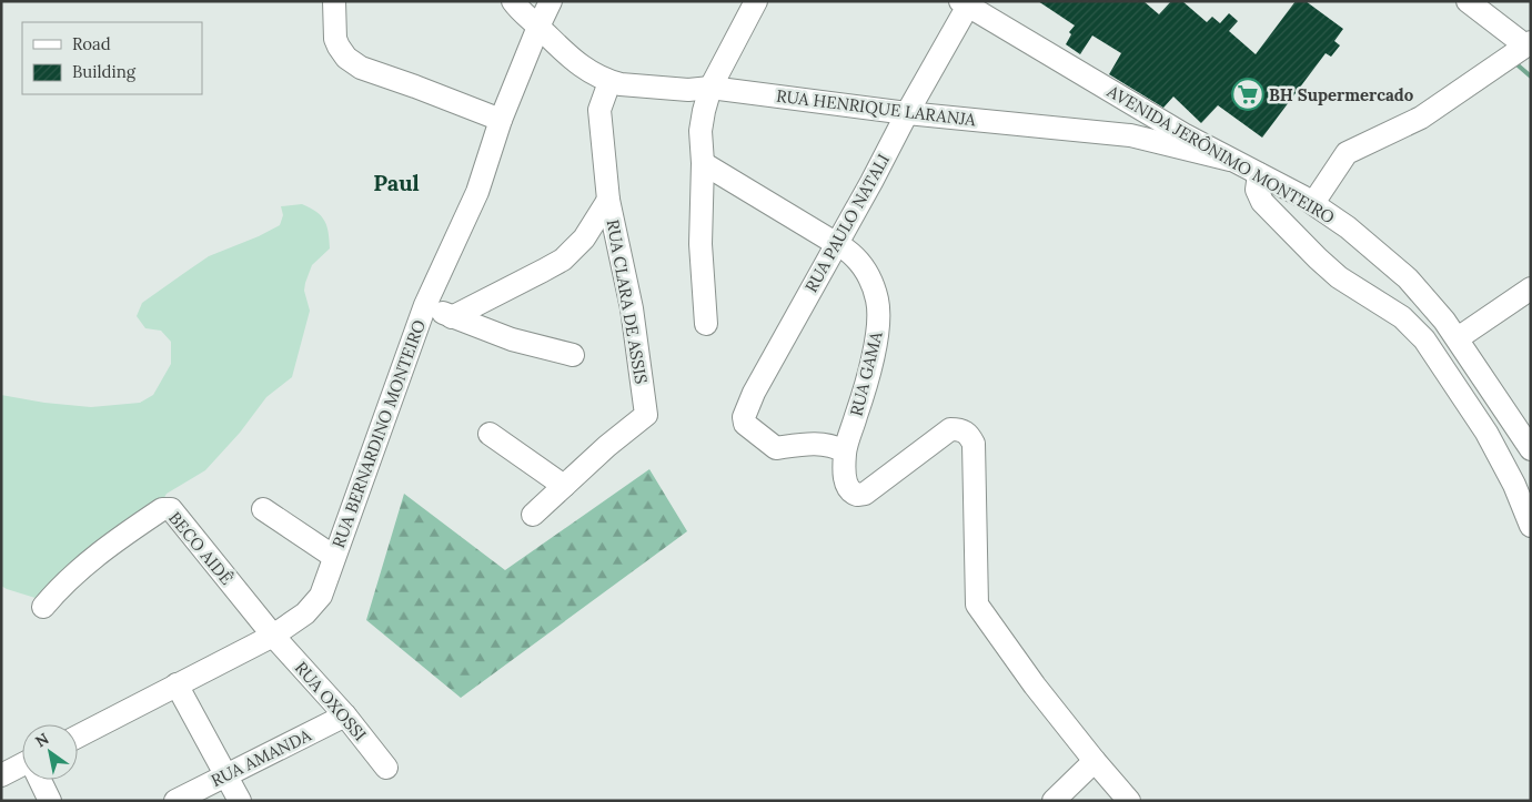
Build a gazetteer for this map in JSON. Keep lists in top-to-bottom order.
{
  "streets": {
    "street": [
      "RUA HENRIQUE LARANJA",
      "AVENIDA JERÔNIMO MONTEIRO",
      "RUA PAULO NATALI",
      "RUA CLARA DE ASSIS",
      "RUA GAMA",
      "RUA BERNARDINO MONTEIRO",
      "BECO AIDÊ",
      "RUA OXOSSI",
      "RUA AMANDA"
    ]
  },
  "crossings": [
    ["RUA HENRIQUE LARANJA", "AVENIDA JERÔNIMO MONTEIRO"],
    ["RUA HENRIQUE LARANJA", "RUA PAULO NATALI"],
    ["RUA HENRIQUE LARANJA", "RUA CLARA DE ASSIS"],
    ["RUA HENRIQUE LARANJA", "RUA BERNARDINO MONTEIRO"],
    ["AVENIDA JERÔNIMO MONTEIRO", "RUA PAULO NATALI"],
    ["RUA PAULO NATALI", "RUA GAMA"],
    ["RUA BERNARDINO MONTEIRO", "BECO AIDÊ"],
    ["RUA BERNARDINO MONTEIRO", "RUA OXOSSI"],
    ["BECO AIDÊ", "RUA OXOSSI"],
    ["RUA OXOSSI", "RUA AMANDA"]
  ],
  "districts": ["Paul"],
  "places": {
    "supermarket": ["BH Supermercado"]
  },
  "legend": ["Road", "Building"],
  "north": "top left"
}
